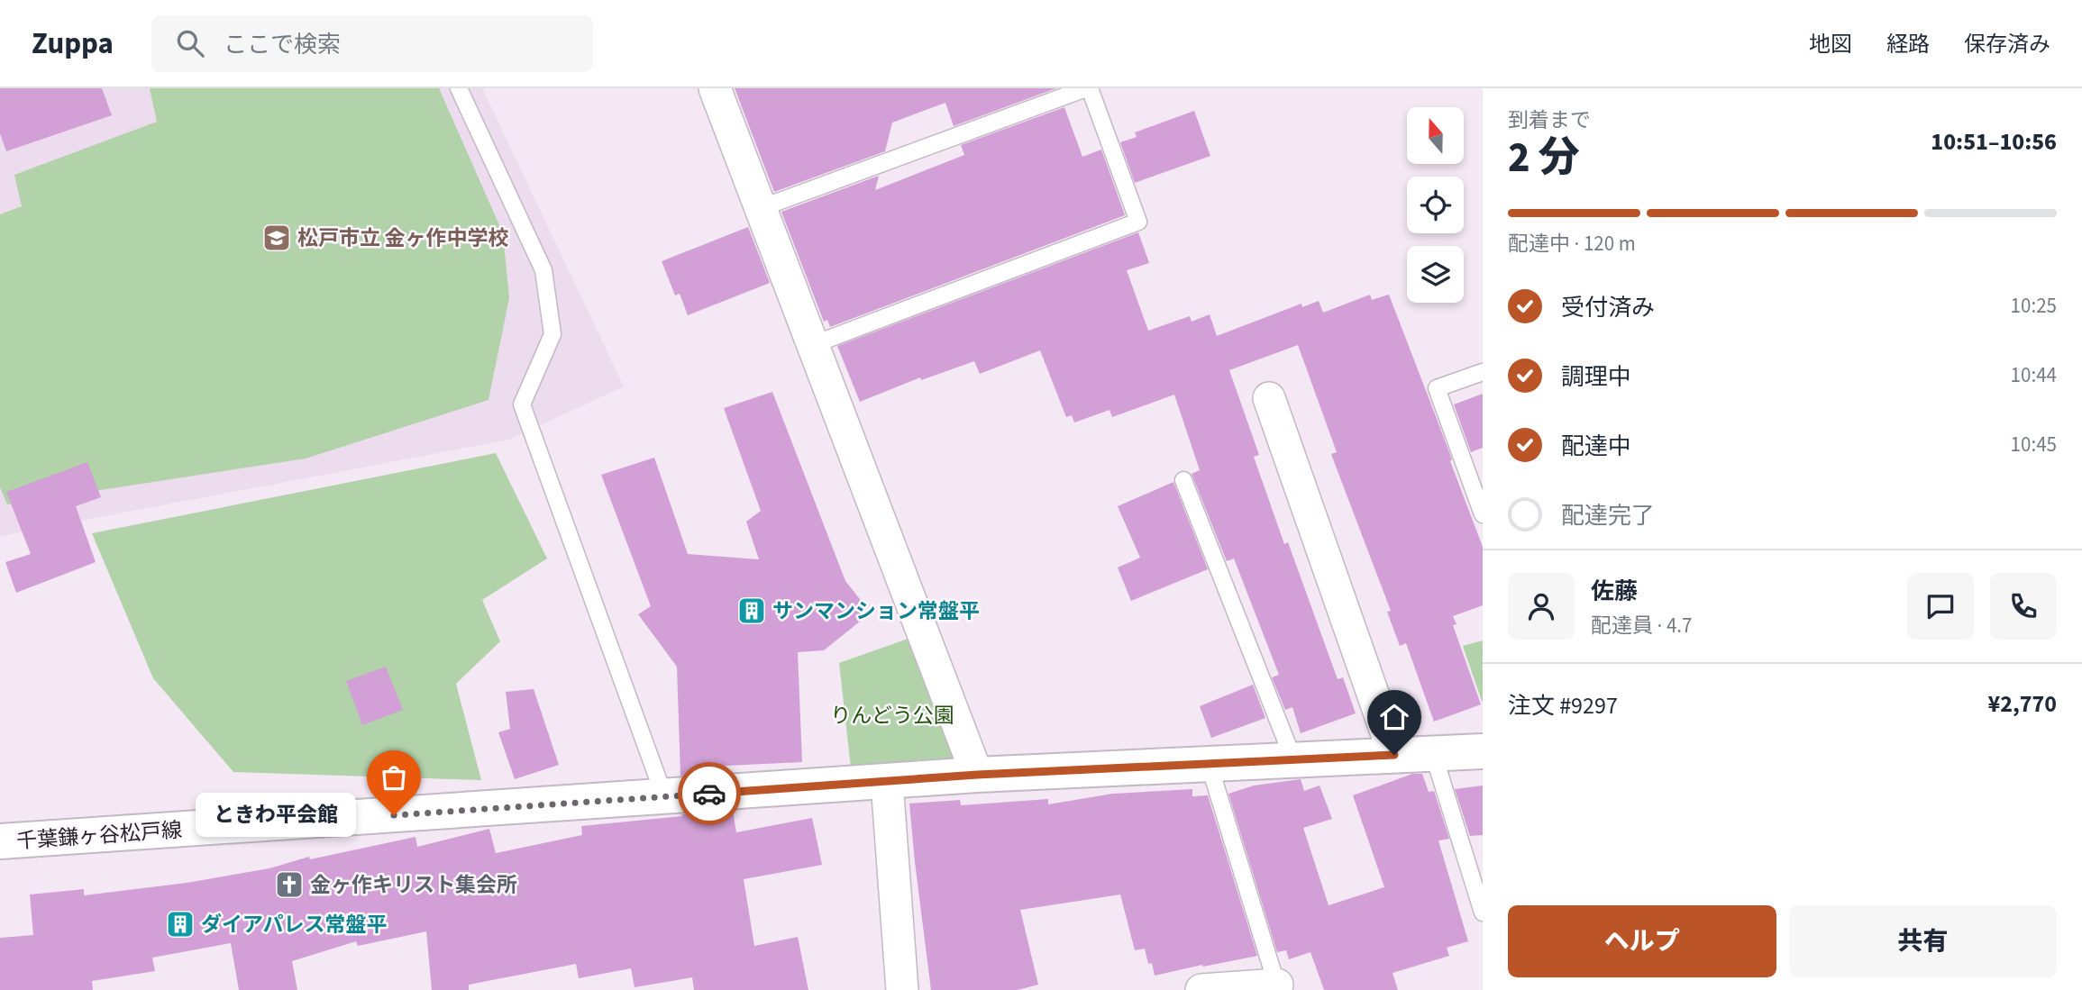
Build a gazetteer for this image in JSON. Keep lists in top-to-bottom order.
{
  "streets": {
    "main road": ["千葉鎌ヶ谷松戸線"]
  },
  "parks": ["りんどう公園"],
  "places": {
    "school or university": ["松戸市立 金ヶ作中学校"],
    "building": ["サンマンション常盤平", "ダイアパレス常盤平"],
    "other": ["ときわ平会館"],
    "church": ["金ヶ作キリスト集会所"]
  },
  "north": "top",
  "page": {
    "header": "Zuppa",
    "search": "ここで検索",
    "nav": ["地図", "経路", "保存済み"],
    "heading": ["2 分", "到着まで", "10:51–10:56"],
    "panel": [
      "佐藤",
      "配達員 · 4.7",
      "注文 #9297",
      "¥2,770"
    ],
    "bar": "配達中 · 120 m",
    "list": [
      ["受付済み", "10:25"],
      ["調理中", "10:44"],
      ["配達中", "10:45"],
      "配達完了"
    ],
    "bubble": "ときわ平会館",
    "buttons": ["ヘルプ", "共有"]
  }
}
